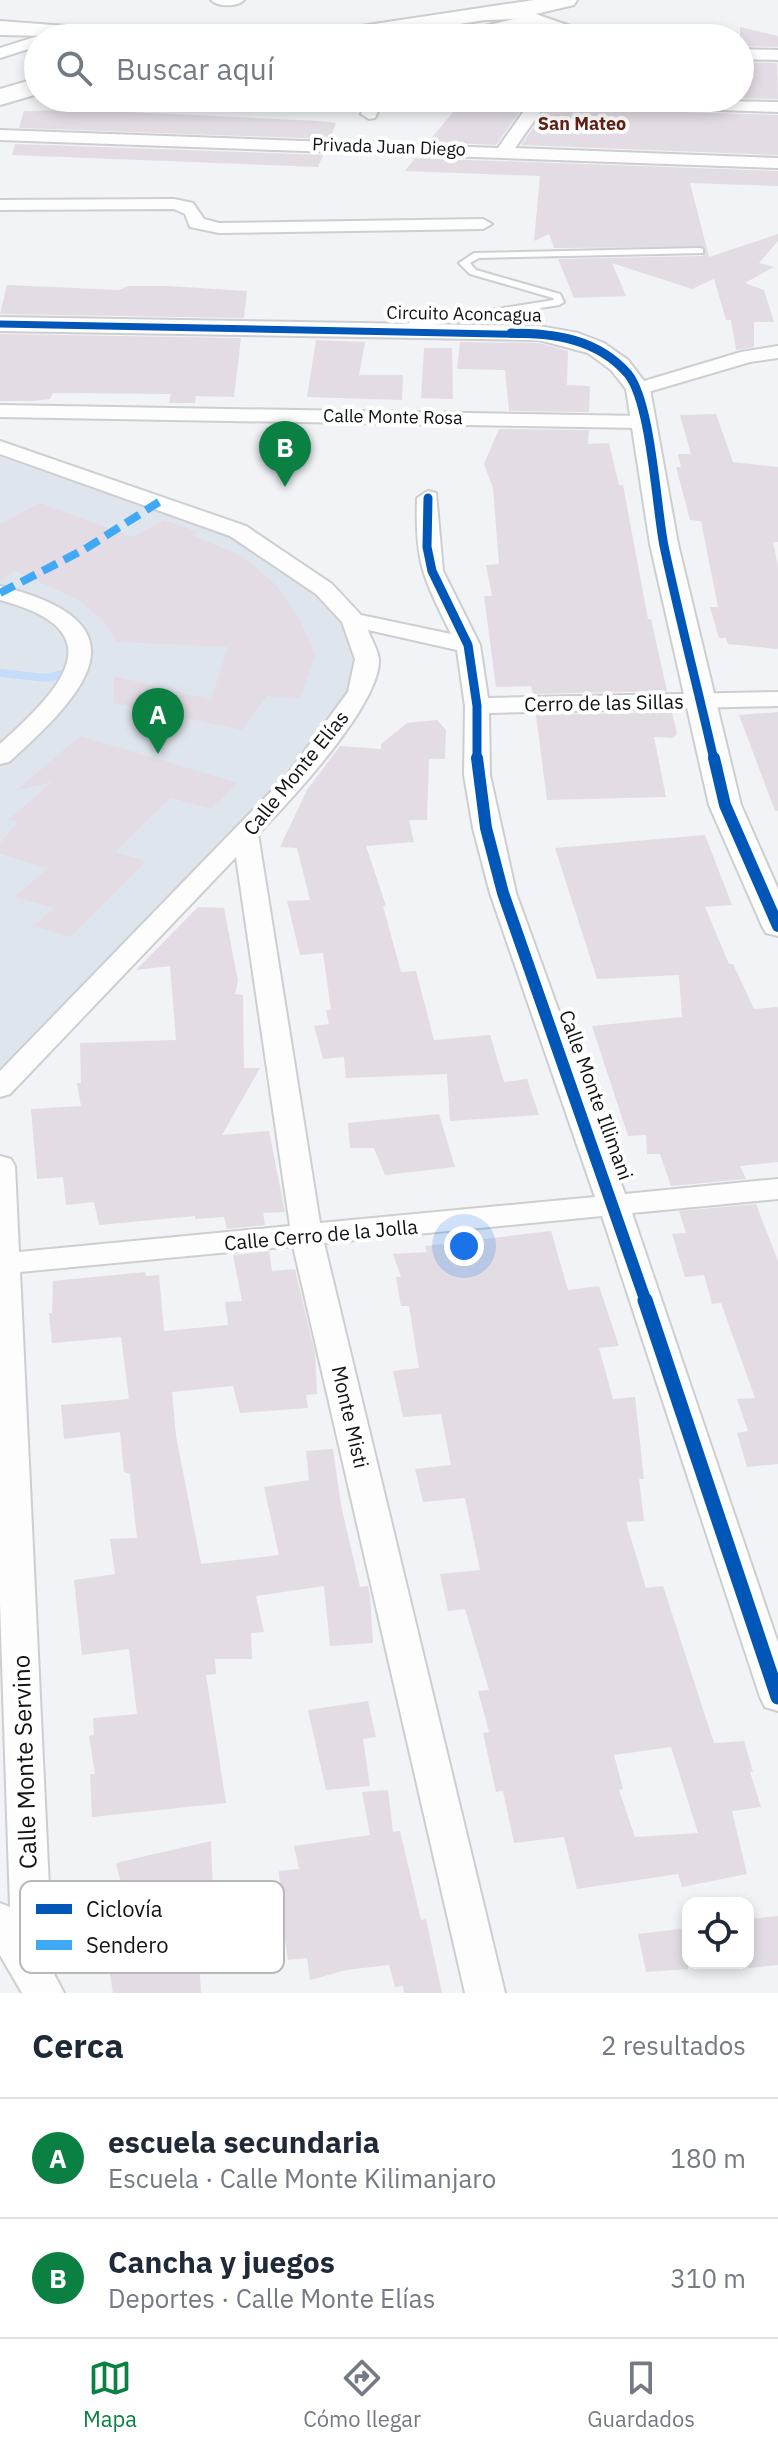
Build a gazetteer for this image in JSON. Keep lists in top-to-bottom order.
{
  "streets": {
    "street": [
      "Privada Juan Diego",
      "Circuito Aconcagua",
      "Calle Monte Rosa",
      "Cerro de las Sillas",
      "Calle Monte Elías",
      "Calle Monte Illimani",
      "Calle Cerro de la Jolla",
      "Monte Misti",
      "Calle Monte Servino"
    ]
  },
  "crossings": [
    ["Cerro de las Sillas", "Calle Monte Illimani"],
    ["Calle Monte Elías", "Monte Misti"],
    ["Calle Monte Illimani", "Calle Cerro de la Jolla"],
    ["Calle Cerro de la Jolla", "Monte Misti"],
    ["Calle Cerro de la Jolla", "Calle Monte Servino"]
  ],
  "districts": ["San Mateo"],
  "legend": ["Ciclovía", "Sendero"],
  "page": {
    "search": "Buscar aquí",
    "pins": ["B", "A"],
    "heading": ["Cerca", "2 resultados"],
    "list": [
      {
        "mark": "A",
        "name": "escuela secundaria",
        "note": "Escuela · Calle Monte Kilimanjaro",
        "value": "180 m"
      },
      {
        "mark": "B",
        "name": "Cancha y juegos",
        "note": "Deportes · Calle Monte Elías",
        "value": "310 m"
      }
    ],
    "nav": ["Mapa", "Cómo llegar", "Guardados"]
  }
}
